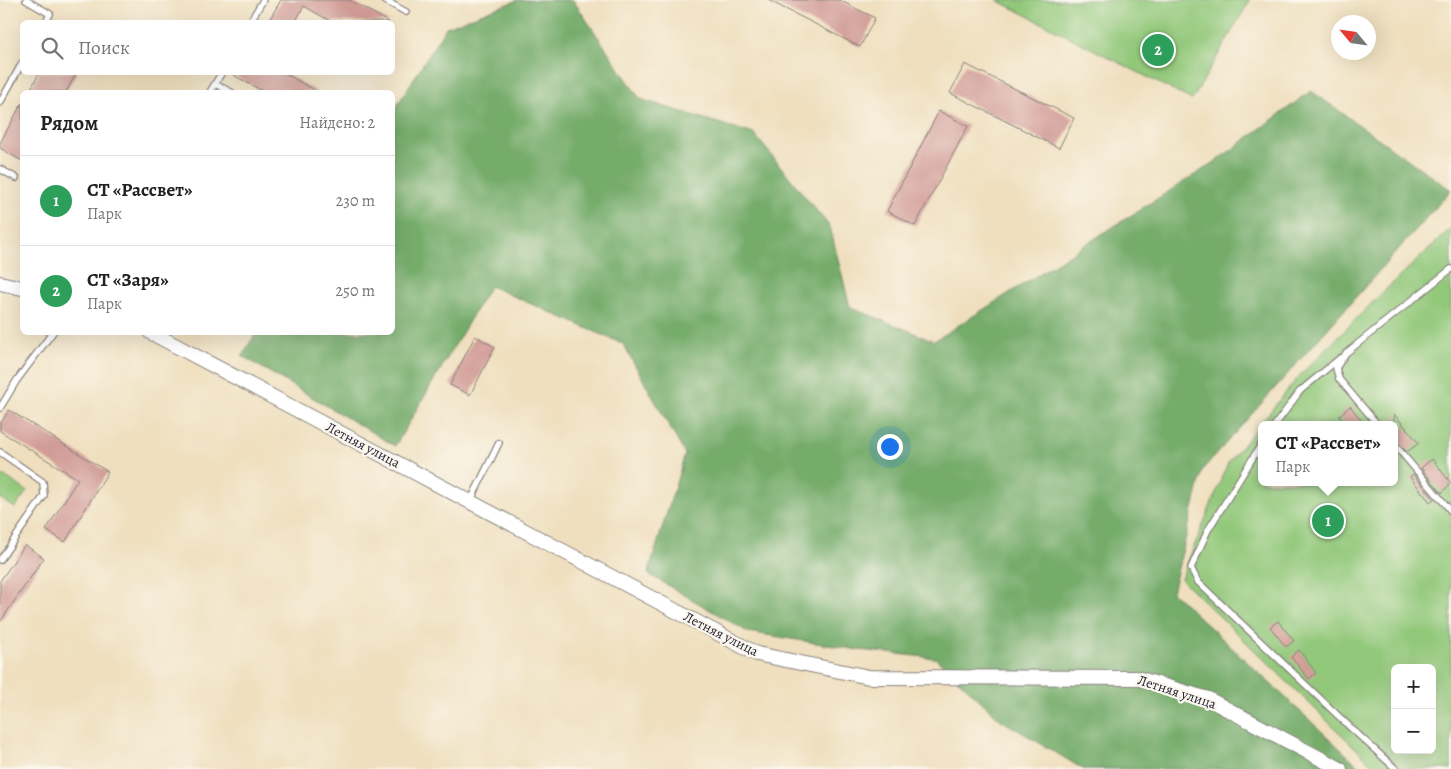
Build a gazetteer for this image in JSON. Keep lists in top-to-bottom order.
{
  "streets": {
    "street": ["Летняя улица"]
  },
  "north": "top left",
  "page": {
    "search": "Поиск",
    "pins": ["2", "1"],
    "heading": ["Рядом", "Найдено: 2"],
    "list": [
      {
        "mark": "1",
        "name": "СТ «Рассвет»",
        "note": "Парк",
        "value": "230 m"
      },
      {
        "mark": "2",
        "name": "СТ «Заря»",
        "note": "Парк",
        "value": "250 m"
      }
    ],
    "popup": ["СТ «Рассвет»", "Парк"],
    "map_buttons": ["+", "−"]
  }
}
